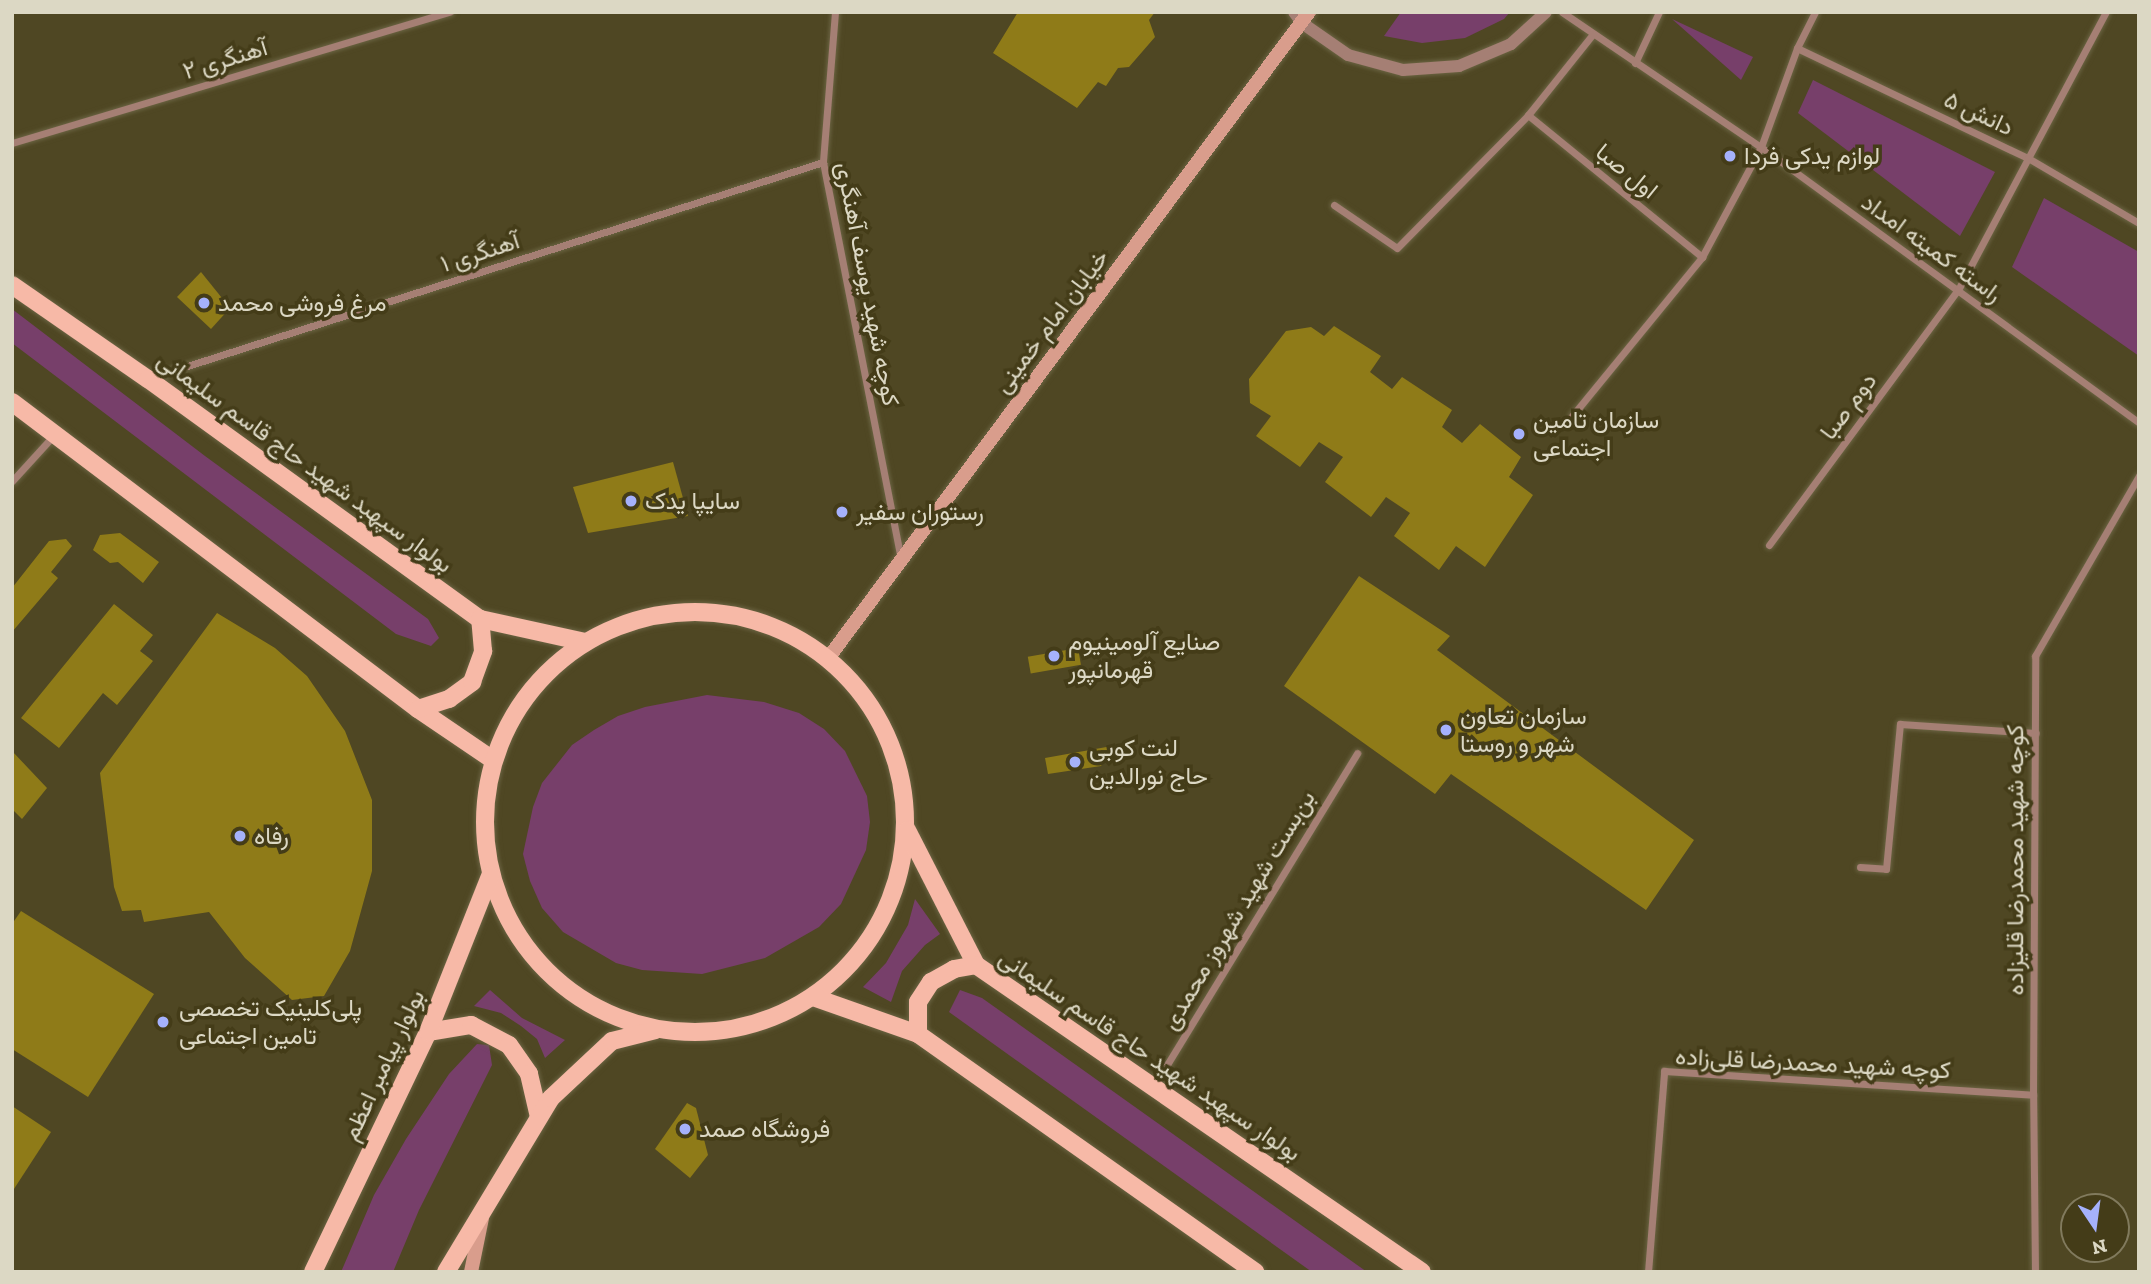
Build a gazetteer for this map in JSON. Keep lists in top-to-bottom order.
{
  "streets": {
    "main road": ["خیابان امام خمینی", "بولوار سپهبد شهید حاج قاسم سلیمانی", "بولوار پیامبر اعظم"],
    "street": [
      "آهنگری ۲",
      "دانش ۵",
      "اول صبا",
      "راسته کمیته امداد",
      "آهنگری ۱",
      "کوچه شهید یوسف آهنگری",
      "دوم صبا",
      "کوچه شهید محمدرضا قلیزاده",
      "بن‌بست شهید شهروز محمدی",
      "کوچه شهید محمدرضا قلی‌زاده"
    ]
  },
  "crossings": [
    ["دانش ۵", "دوم صبا"],
    ["راسته کمیته امداد", "دوم صبا"],
    ["آهنگری ۱", "کوچه شهید یوسف آهنگری"],
    ["آهنگری ۱", "بولوار سپهبد شهید حاج قاسم سلیمانی"],
    ["کوچه شهید یوسف آهنگری", "خیابان امام خمینی"],
    ["بولوار سپهبد شهید حاج قاسم سلیمانی", "بن‌بست شهید شهروز محمدی"],
    ["کوچه شهید محمدرضا قلیزاده", "کوچه شهید محمدرضا قلی‌زاده"]
  ],
  "places": [
    "لوازم یدکی فردا",
    "مرغ فروشی محمد",
    "سازمان تامین اجتماعی",
    "سایپا یدک",
    "رستوران سفیر",
    "صنایع آلومینیوم قهرمانپور",
    "سازمان تعاون شهر و روستا",
    "لنت کوبی حاج نورالدین",
    "رفاه",
    "پلی‌کلینیک تخصصی تامین اجتماعی",
    "فروشگاه صمد"
  ],
  "north": "bottom"
}
